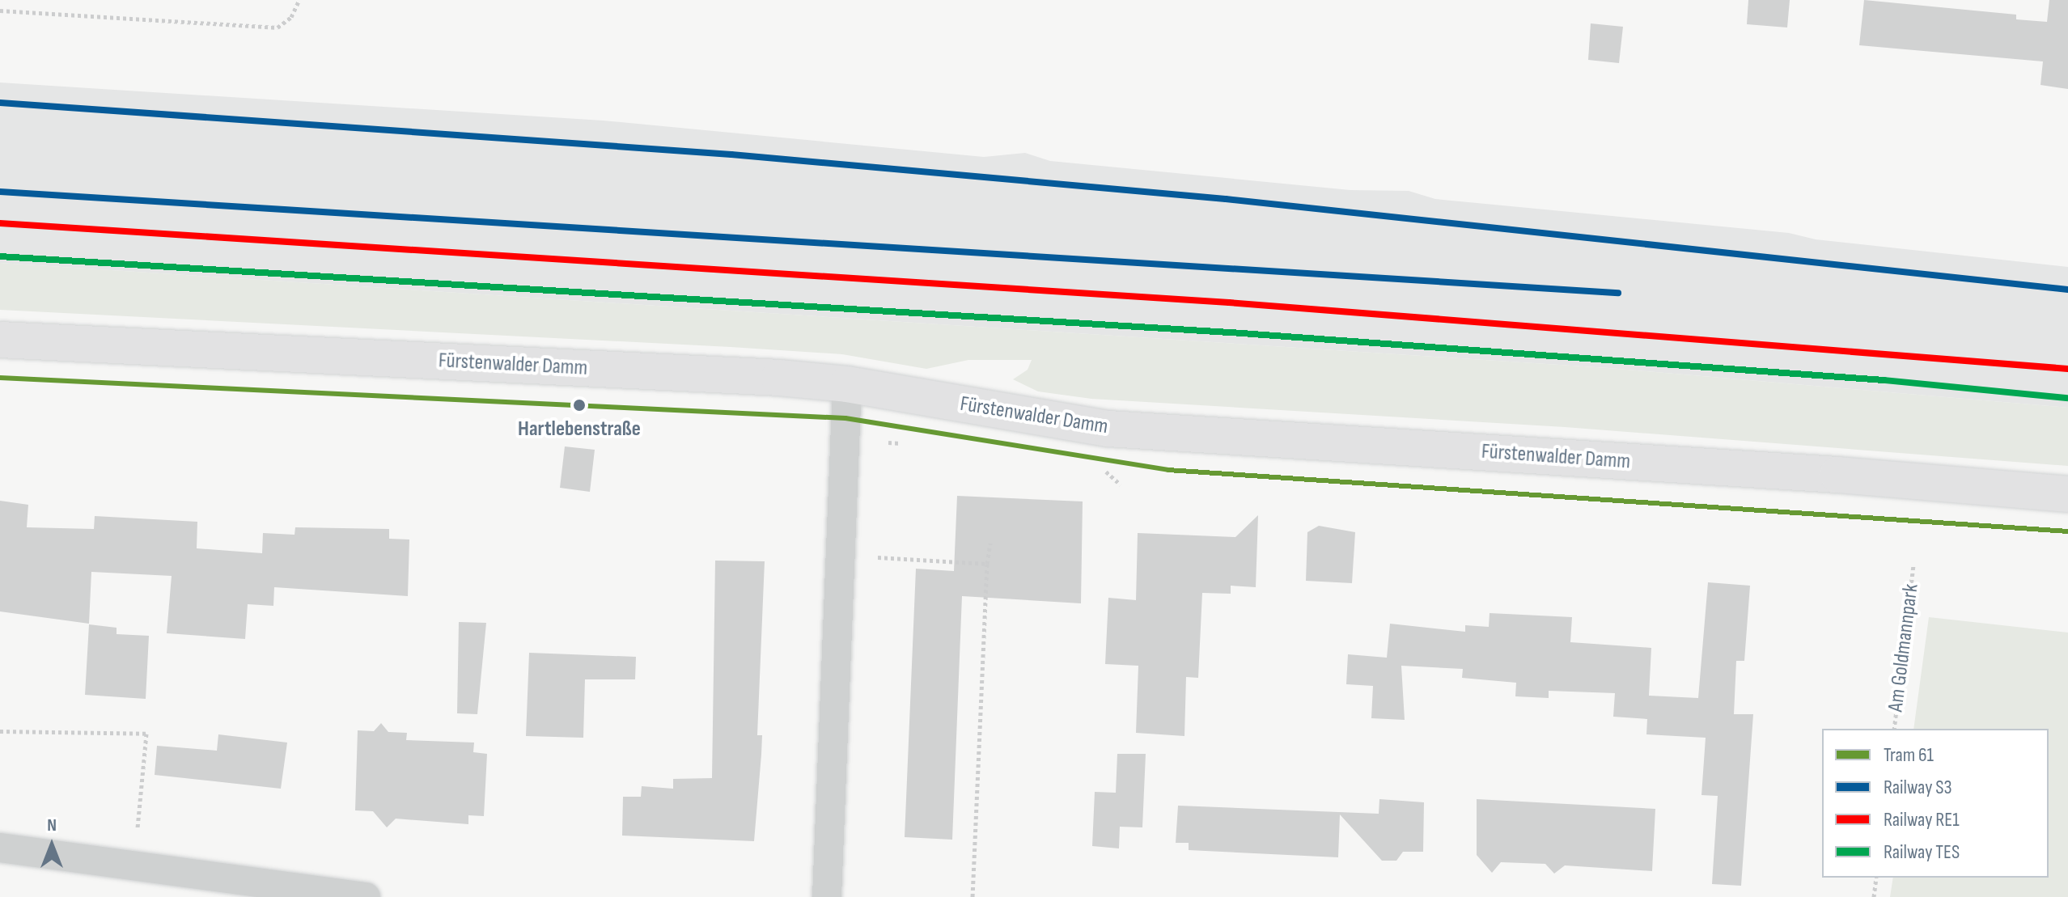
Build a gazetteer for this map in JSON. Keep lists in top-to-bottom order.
{
  "streets": {
    "main road": ["Fürstenwalder Damm"],
    "path": ["Am Goldmannpark"]
  },
  "places": ["Hartlebenstraße"],
  "lines": [
    "rail line S3",
    "rail line RE1",
    "rail line TES",
    "tram line 61"
  ],
  "legend": [
    "Tram 61",
    "Railway S3",
    "Railway RE1",
    "Railway TES"
  ],
  "north": "top"
}
